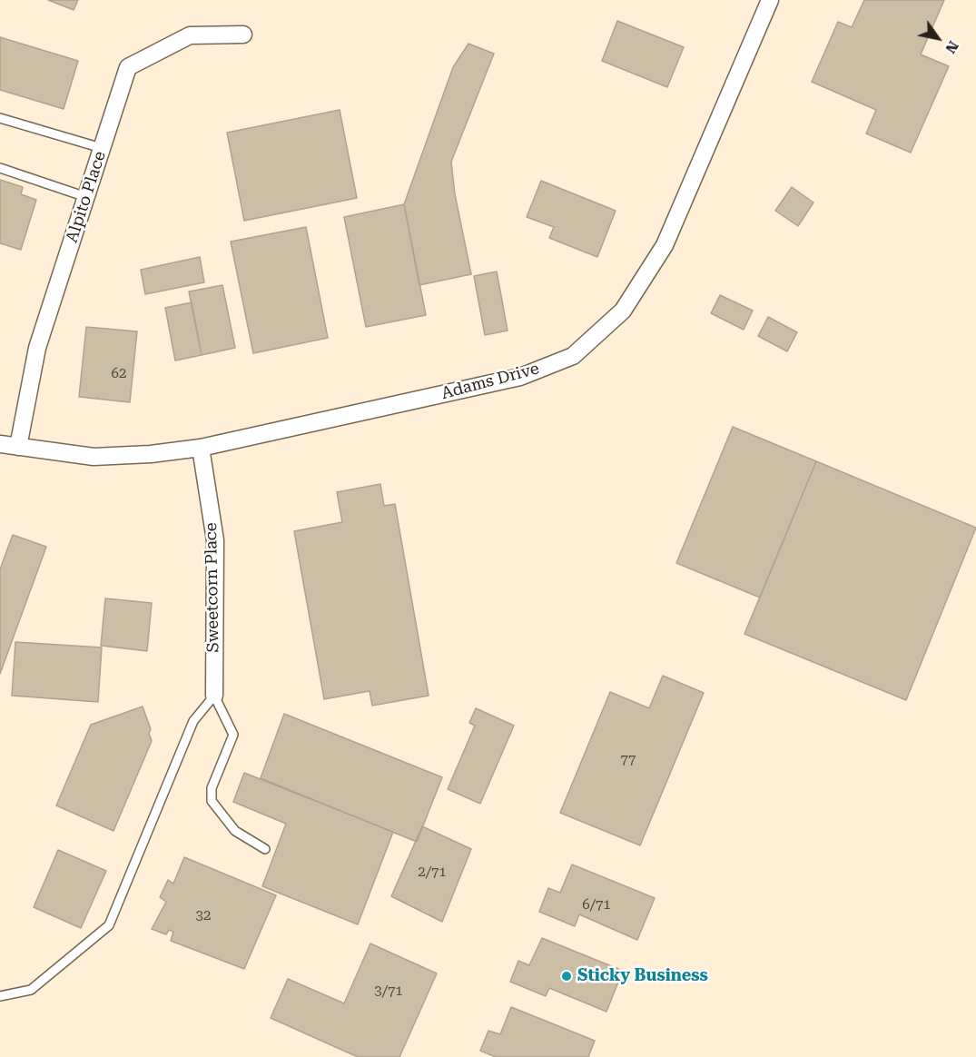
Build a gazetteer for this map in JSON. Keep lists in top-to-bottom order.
{
  "streets": {
    "street": ["Alpito Place", "Adams Drive", "Sweetcorn Place"]
  },
  "crossings": [
    ["Alpito Place", "Adams Drive"],
    ["Adams Drive", "Sweetcorn Place"]
  ],
  "places": ["Sticky Business"],
  "house_numbers": [
    "62",
    "77",
    "2/71",
    "6/71",
    "32",
    "3/71"
  ],
  "north": "bottom right"
}
